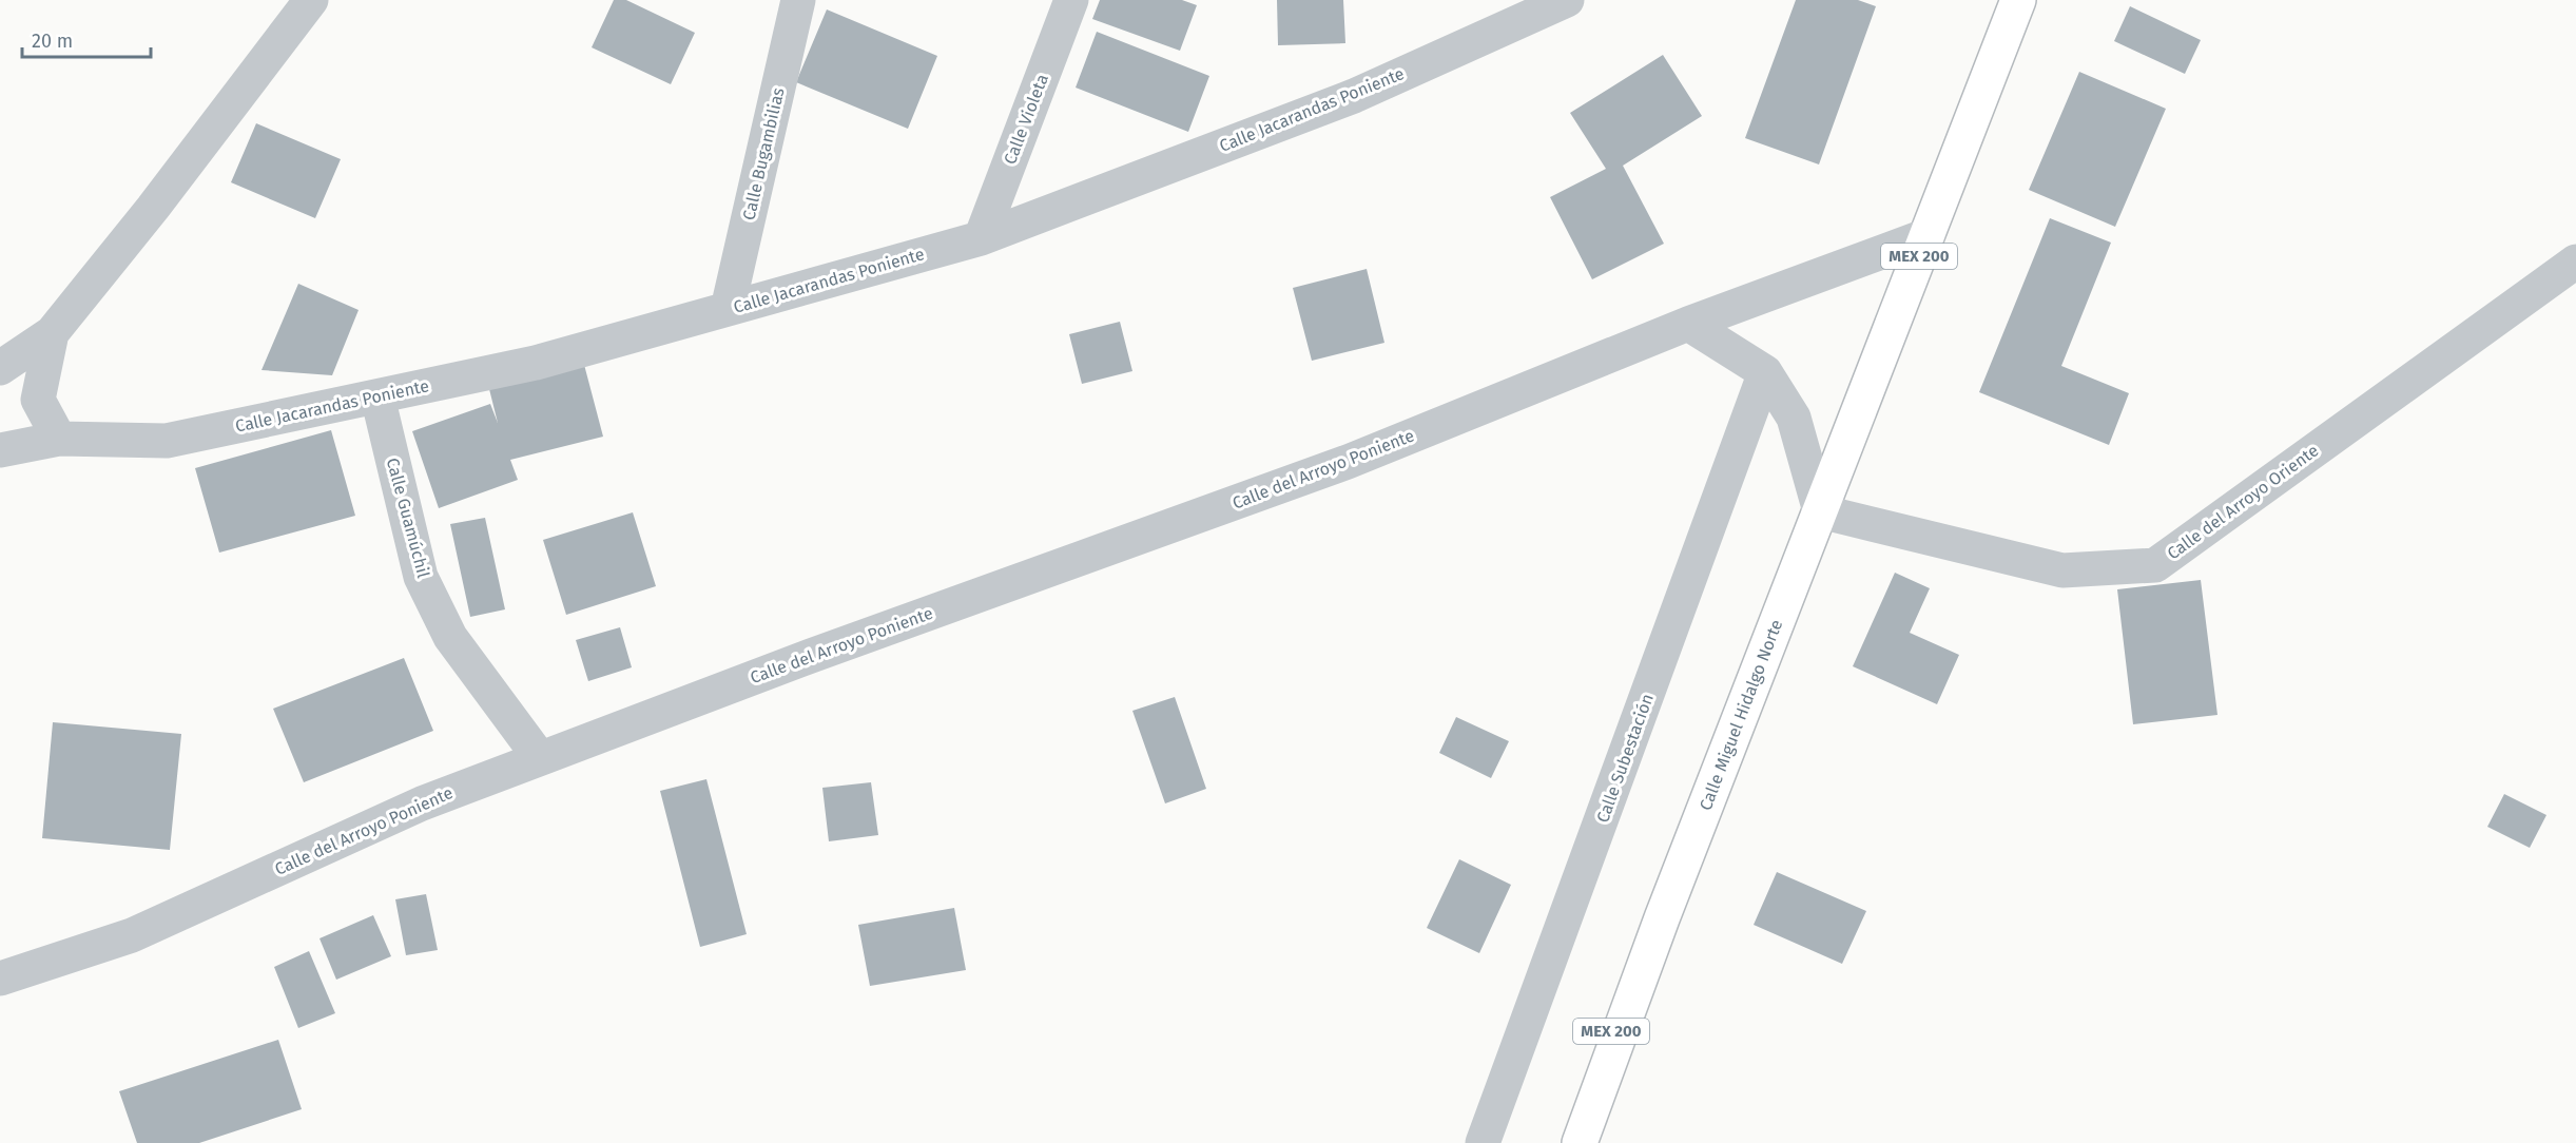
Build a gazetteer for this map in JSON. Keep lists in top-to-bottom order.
{
  "streets": {
    "highway": ["MEX 200", "Calle Miguel Hidalgo Norte"],
    "street": [
      "Calle Jacarandas Poniente",
      "Calle Violeta",
      "Calle Bugambilias",
      "Calle del Arroyo Poniente",
      "Calle del Arroyo Oriente",
      "Calle Guamúchil",
      "Calle Subestación"
    ]
  },
  "crossings": [
    ["Calle Jacarandas Poniente", "Calle Violeta"],
    ["Calle Jacarandas Poniente", "Calle Bugambilias"],
    ["Calle Jacarandas Poniente", "Calle Guamúchil"],
    ["MEX 200", "Calle del Arroyo Poniente"],
    ["MEX 200", "Calle del Arroyo Oriente"],
    ["MEX 200", "Calle Miguel Hidalgo Norte"],
    ["Calle del Arroyo Poniente", "Calle Guamúchil"],
    ["Calle del Arroyo Oriente", "Calle Miguel Hidalgo Norte"]
  ],
  "scale_bar": "20 m"
}
